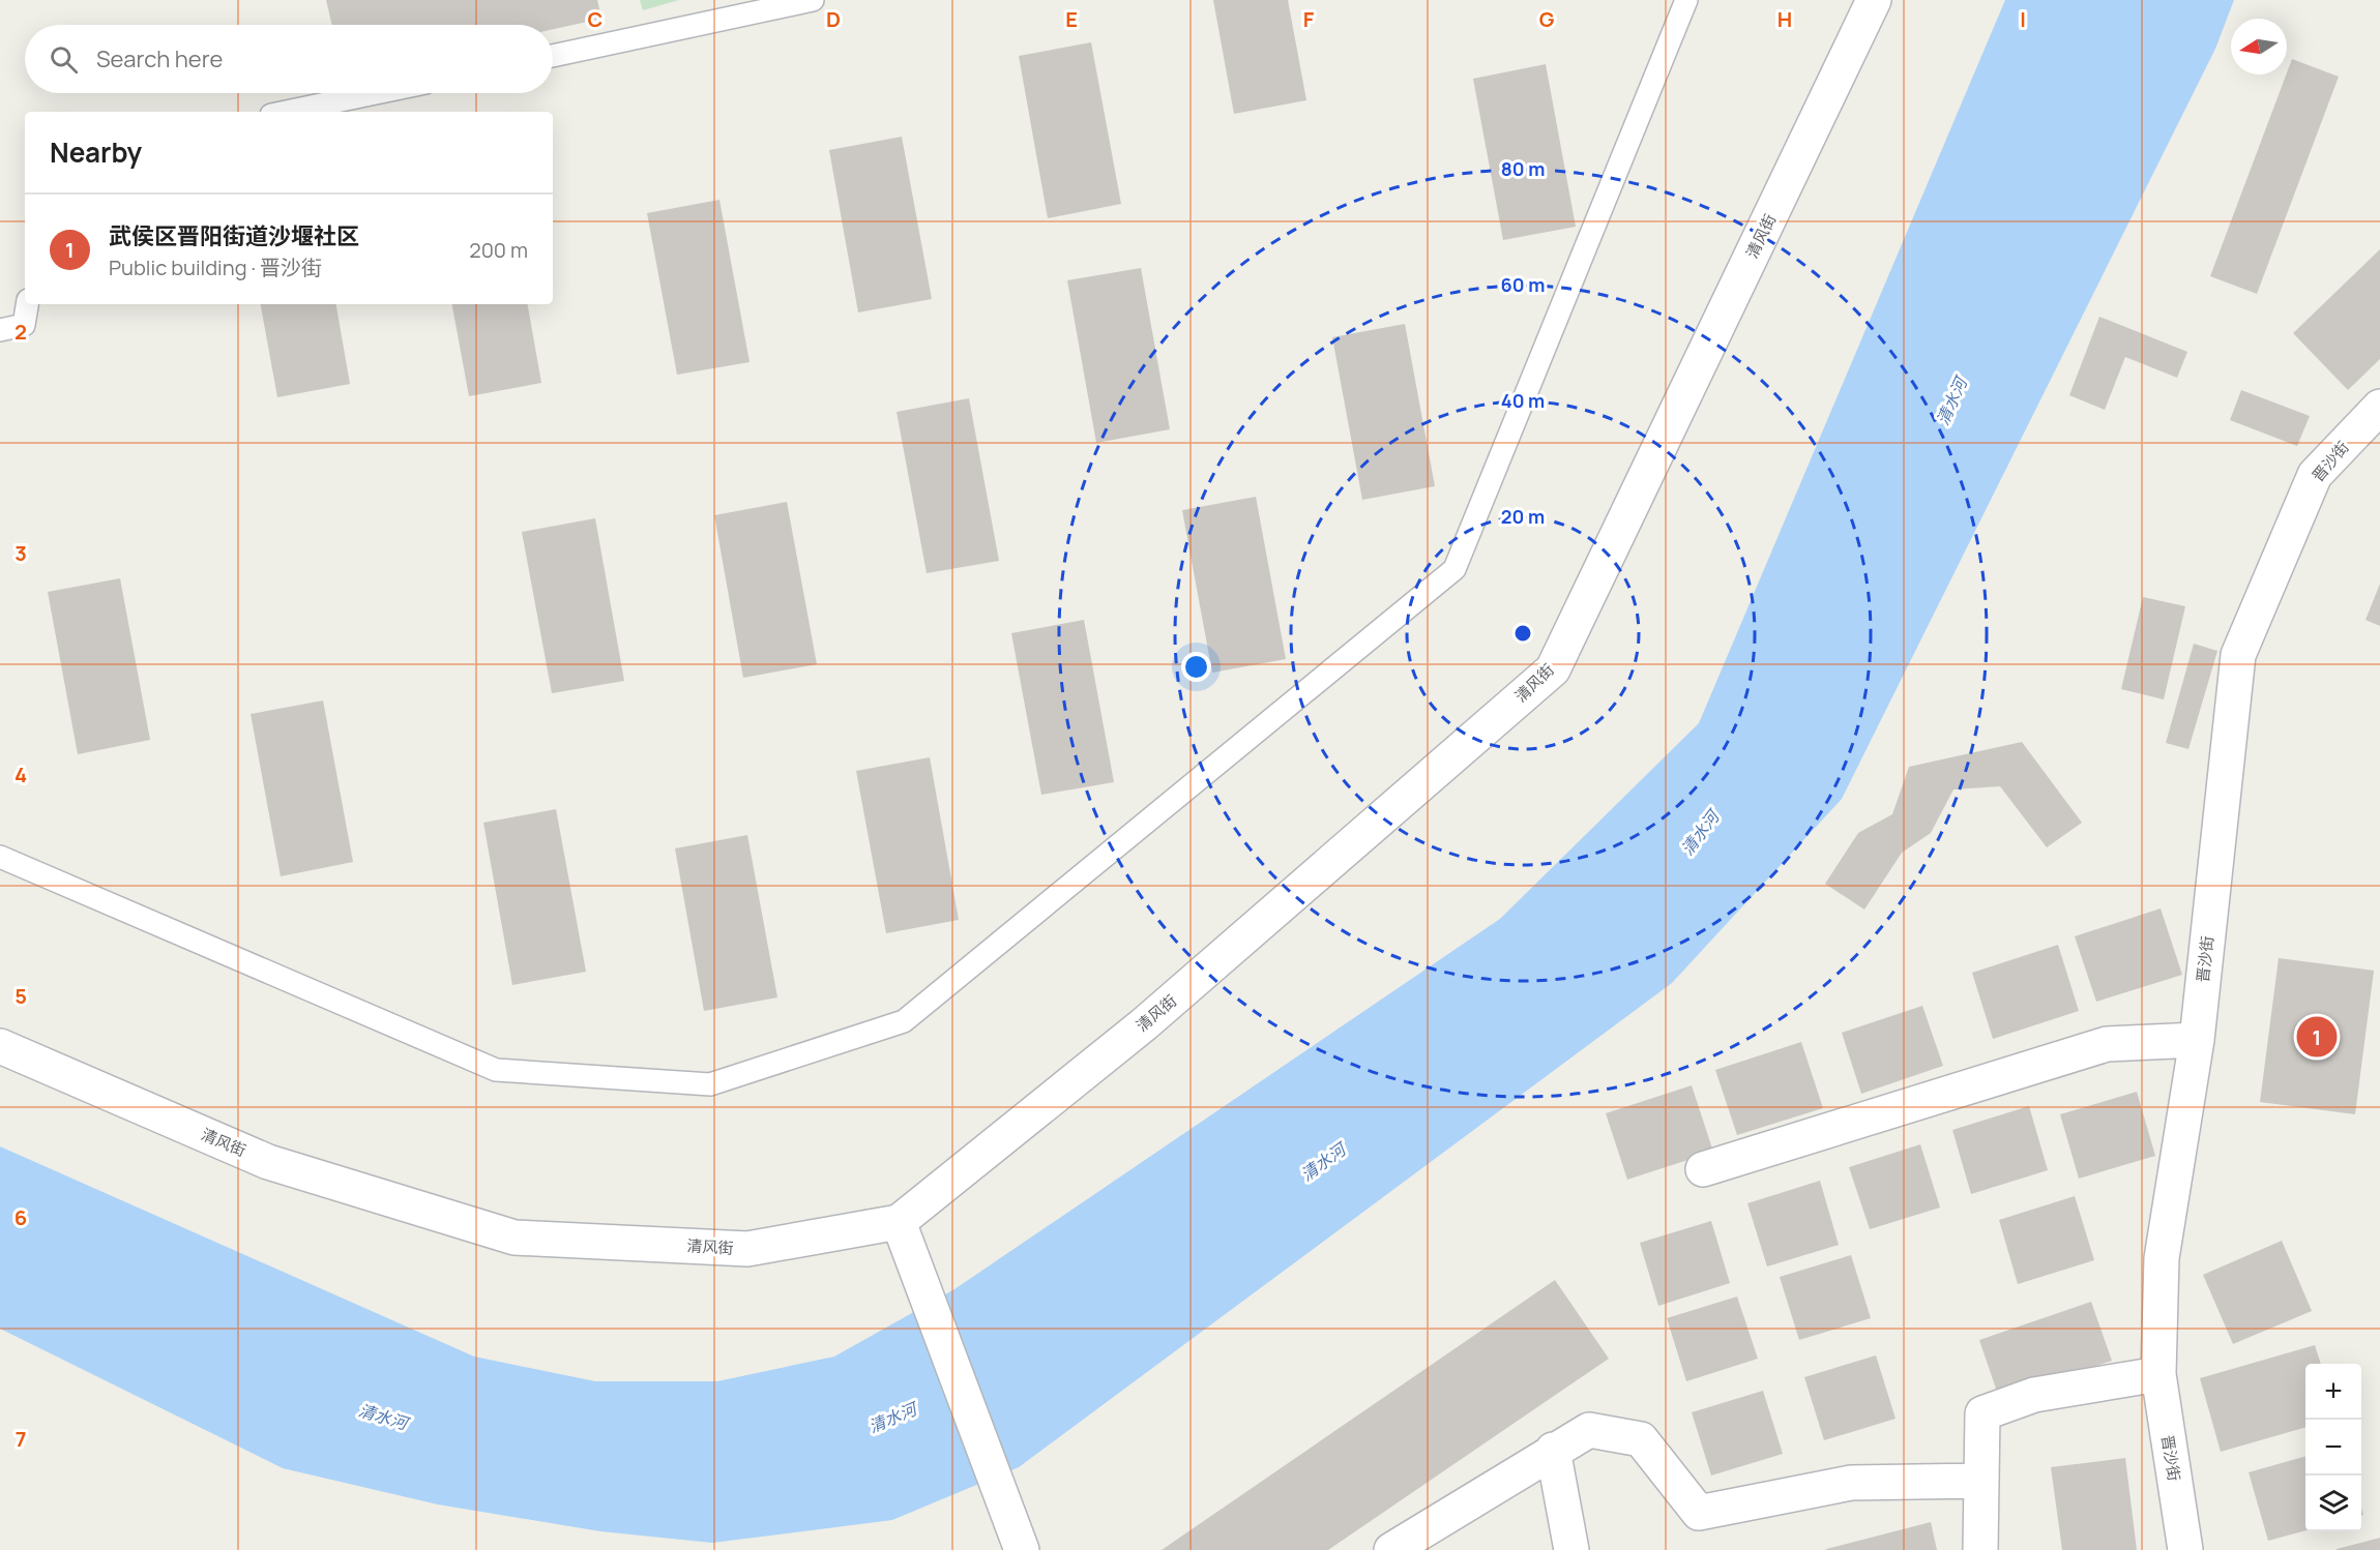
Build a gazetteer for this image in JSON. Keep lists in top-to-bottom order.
{
  "streets": {
    "street": ["清风街", "晋沙街"]
  },
  "water": ["清水河"],
  "north": "left",
  "page": {
    "search": "Search here",
    "heading": "Nearby",
    "list": [
      {
        "mark": "1",
        "name": "武侯区晋阳街道沙堰社区",
        "note": "Public building · 晋沙街",
        "value": "200 m"
      }
    ],
    "pins": "1",
    "map_buttons": ["+", "−"]
  },
  "grid": {
    "columns": [
      "C",
      "D",
      "E",
      "F",
      "G",
      "H",
      "I"
    ],
    "rows": [
      "2",
      "3",
      "4",
      "5",
      "6",
      "7"
    ]
  },
  "rings": [
    "80 m",
    "60 m",
    "40 m",
    "20 m"
  ]
}
